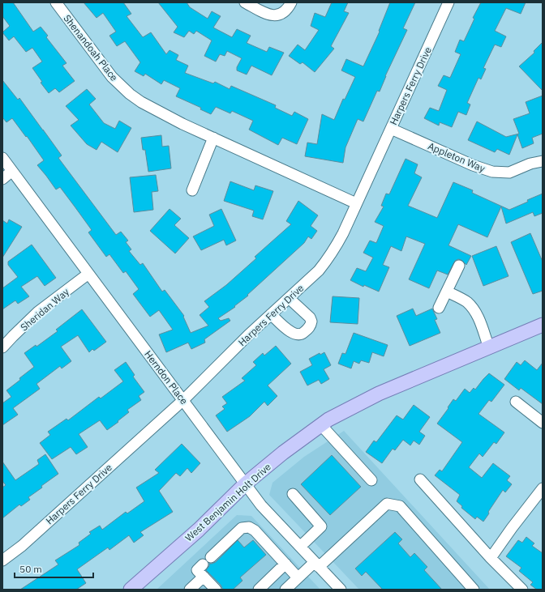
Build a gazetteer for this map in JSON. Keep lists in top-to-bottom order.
{
  "streets": {
    "main road": ["West Benjamin Holt Drive"],
    "street": [
      "Shenandoah Place",
      "Harpers Ferry Drive",
      "Appleton Way",
      "Sheridan Way",
      "Herndon Place"
    ]
  },
  "crossings": [
    ["Shenandoah Place", "Harpers Ferry Drive"],
    ["Harpers Ferry Drive", "Appleton Way"],
    ["Harpers Ferry Drive", "Herndon Place"],
    ["Sheridan Way", "Herndon Place"],
    ["Herndon Place", "West Benjamin Holt Drive"]
  ],
  "scale_bar": "50 m"
}
